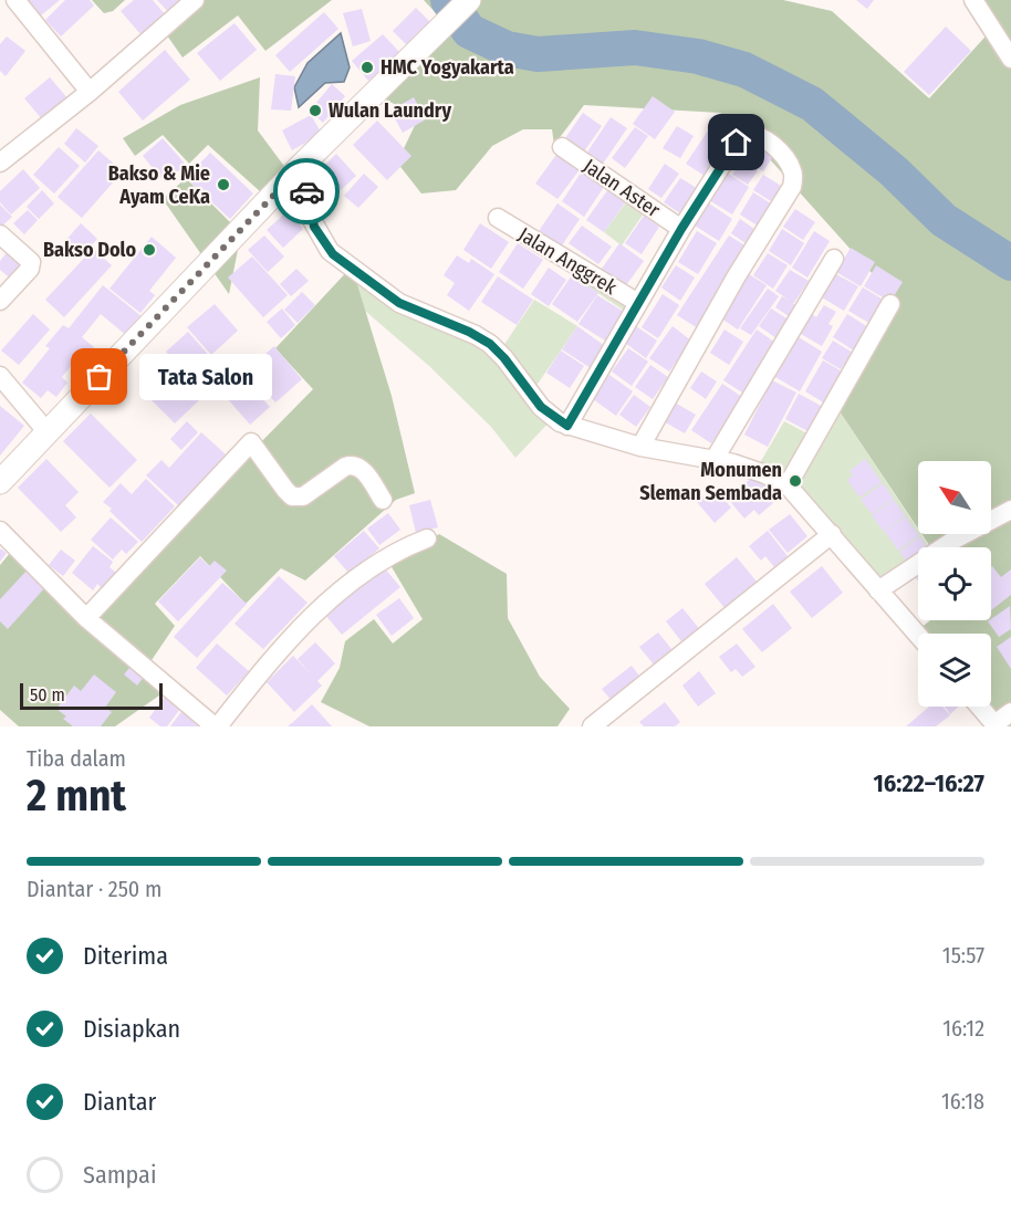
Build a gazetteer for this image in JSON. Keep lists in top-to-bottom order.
{
  "streets": {
    "street": ["Jalan Aster", "Jalan Anggrek"]
  },
  "places": [
    "HMC Yogyakarta",
    "Wulan Laundry",
    "Bakso & Mie Ayam CeKa",
    "Bakso Dolo",
    "Tata Salon",
    "Monumen Sleman Sembada"
  ],
  "scale_bar": "50 m",
  "north": "top left",
  "page": {
    "bubble": "Tata Salon",
    "scale": "50 m",
    "heading": ["2 mnt", "Tiba dalam", "16:22–16:27"],
    "bar": "Diantar · 250 m",
    "list": [
      ["Diterima", "15:57"],
      ["Disiapkan", "16:12"],
      ["Diantar", "16:18"],
      "Sampai"
    ]
  }
}
